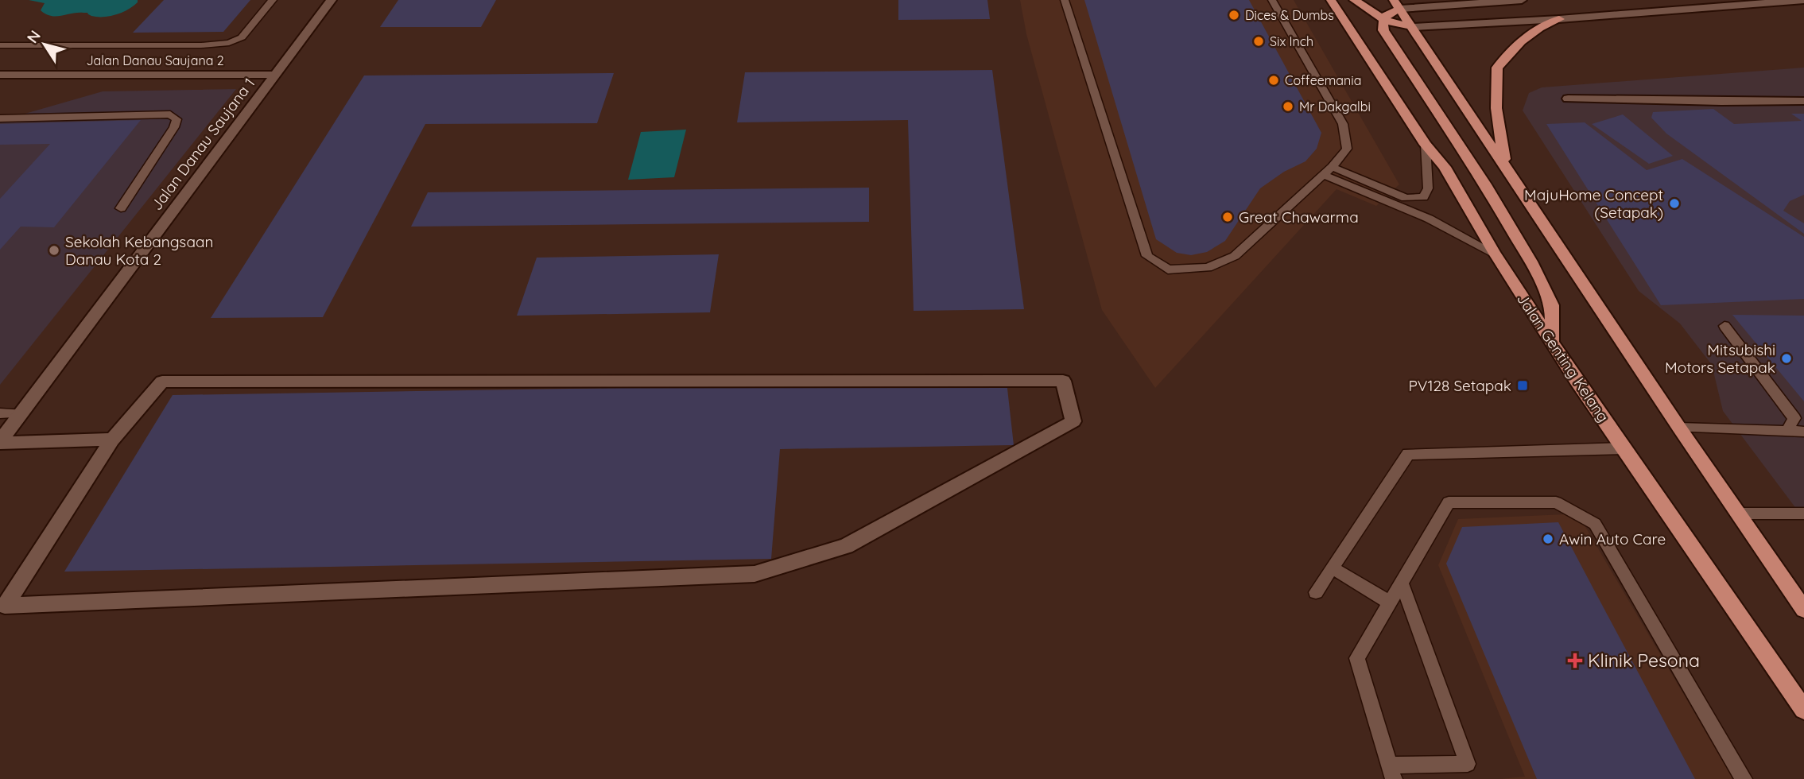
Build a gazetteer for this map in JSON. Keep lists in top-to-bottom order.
{
  "streets": {
    "main road": ["Jalan Genting Kelang"],
    "street": ["Jalan Danau Saujana 2", "Jalan Danau Saujana 1"]
  },
  "crossings": [
    ["Jalan Danau Saujana 2", "Jalan Danau Saujana 1"]
  ],
  "places": {
    "other": [
      "Dices & Dumbs",
      "Six Inch",
      "Coffeemania",
      "Mr Dakgalbi",
      "MajuHome Concept (Setapak)",
      "Great Chawarma",
      "Sekolah Kebangsaan Danau Kota 2",
      "Mitsubishi Motors Setapak",
      "Awin Auto Care"
    ],
    "transit": ["PV128 Setapak"],
    "health": ["Klinik Pesona"]
  },
  "north": "top left"
}
